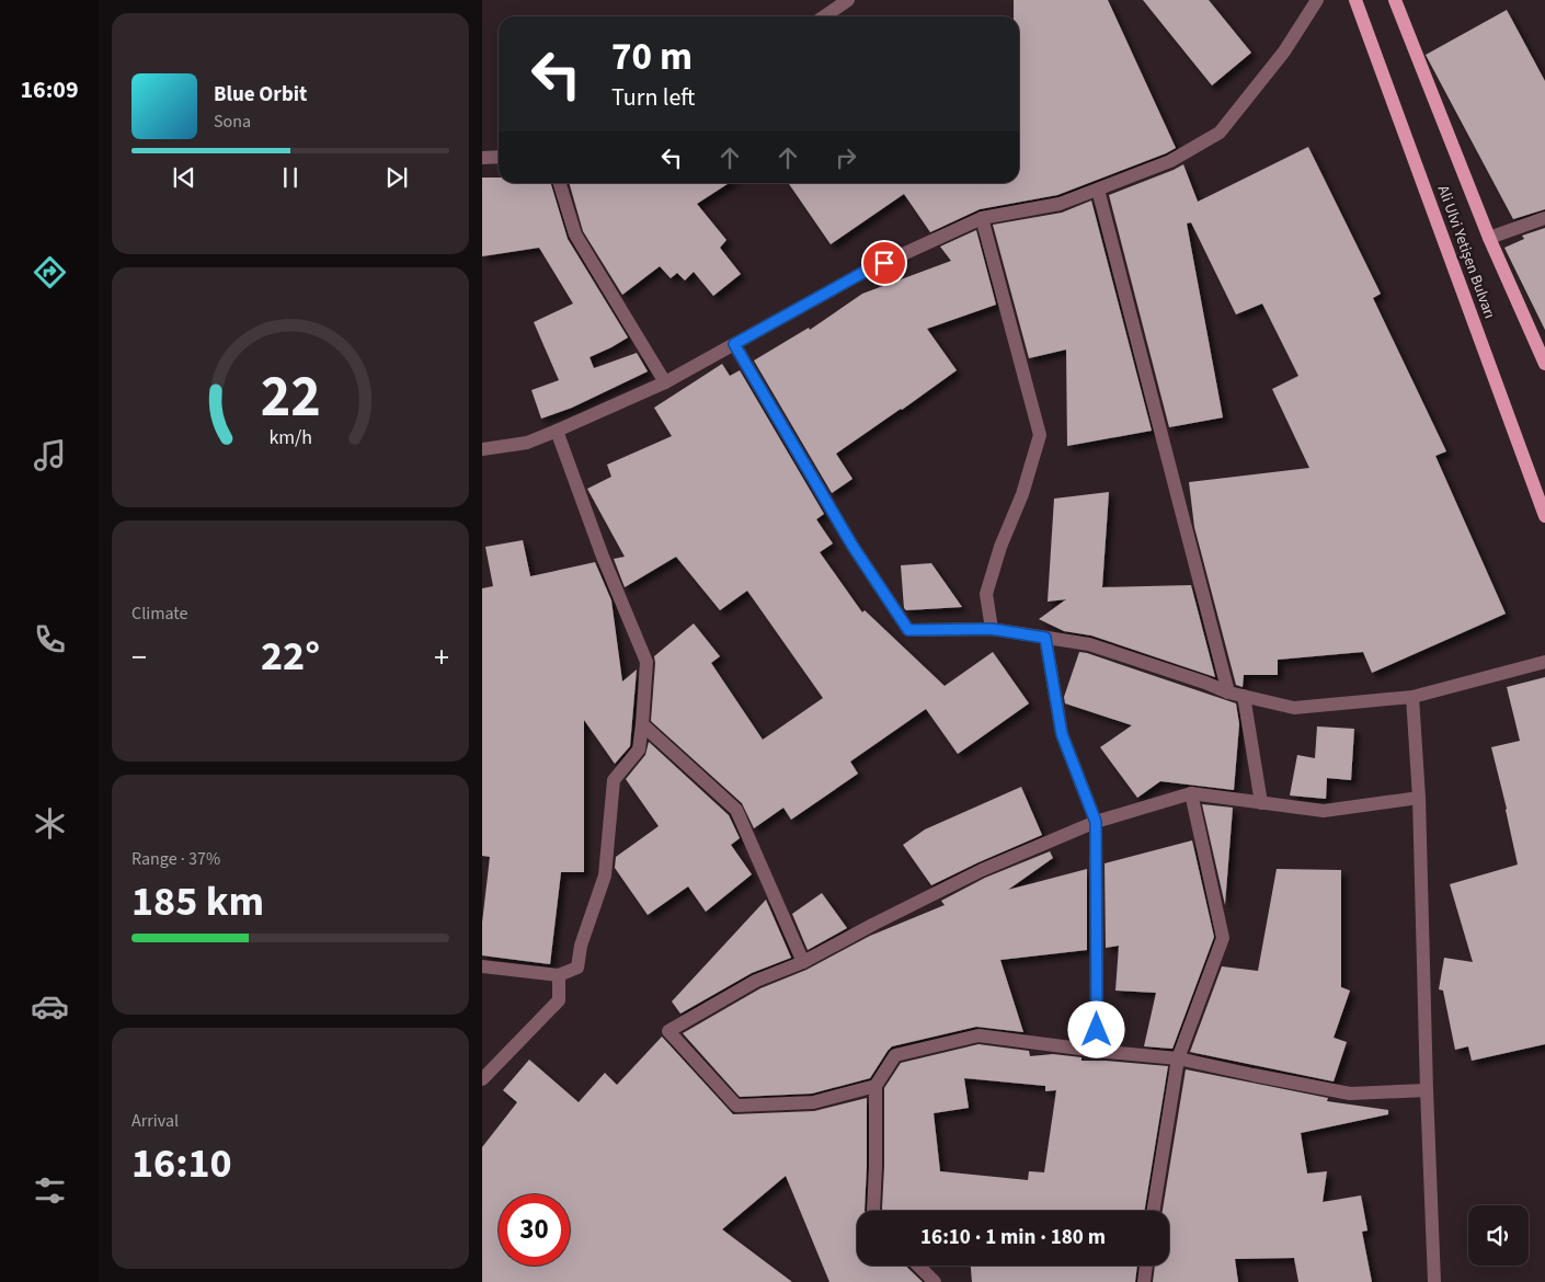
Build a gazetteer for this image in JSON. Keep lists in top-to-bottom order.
{
  "streets": {
    "main road": ["Ali Ulvi Yetişen Bulvarı"]
  },
  "page": {
    "tabs": "16:09",
    "turn": ["70 m", "Turn left"],
    "song": ["Blue Orbit", "Sona"],
    "tile": [
      "Climate",
      ["Range · 37%", "185 km"],
      ["Arrival", "16:10"]
    ],
    "heat": ["−", "22°", "+"],
    "limit": "30",
    "trip": "16:10 · 1 min · 180 m",
    "gauge": ["22", "km/h"]
  }
}
